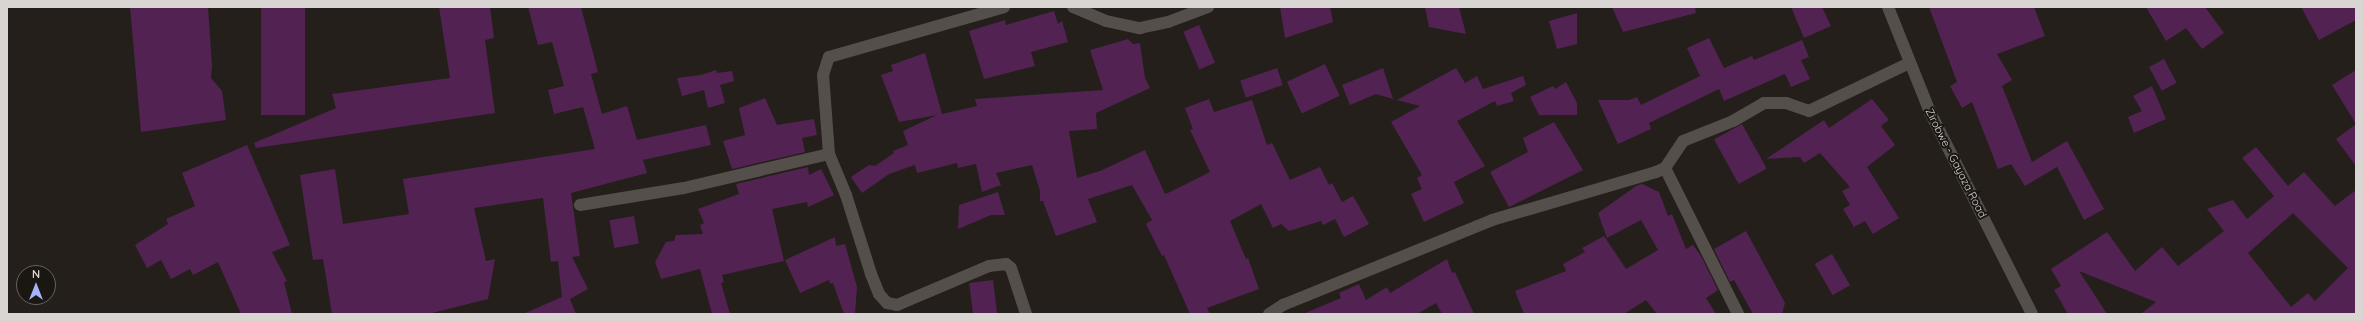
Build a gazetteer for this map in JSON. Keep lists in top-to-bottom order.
{
  "streets": {
    "street": ["Zirobwe - Gayaza Road"]
  },
  "north": "top"
}
